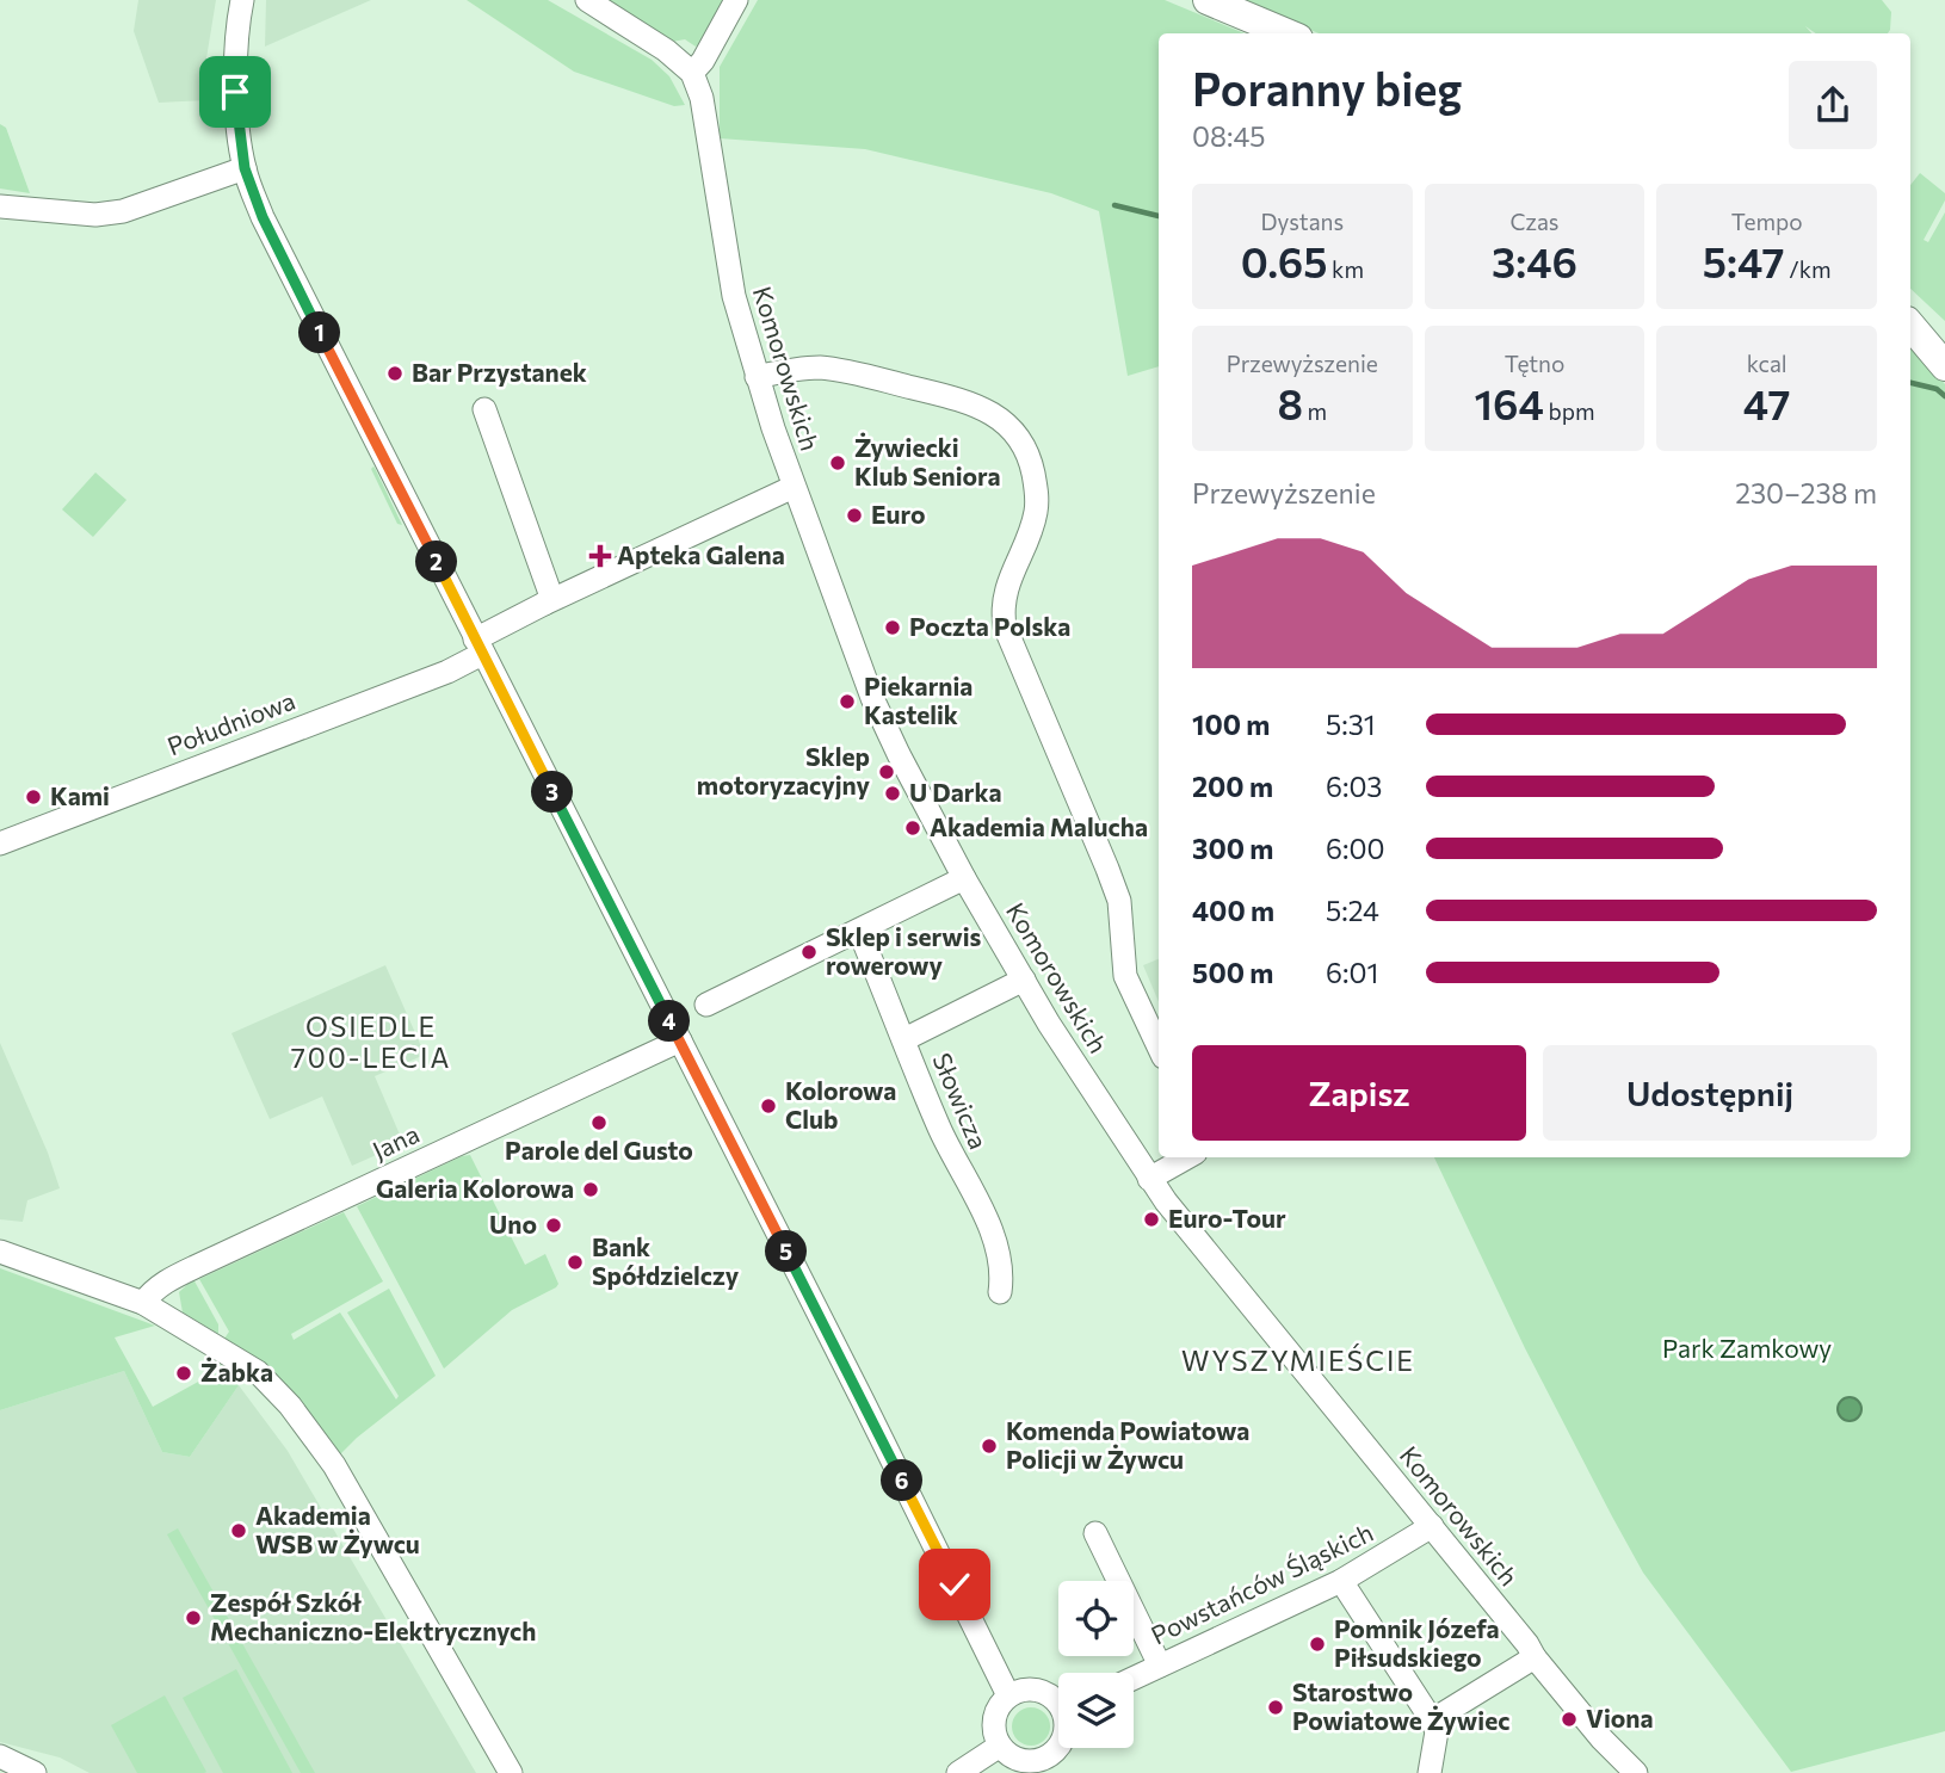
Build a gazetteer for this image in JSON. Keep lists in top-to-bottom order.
{
  "streets": {
    "street": [
      "Komorowskich",
      "Południowa",
      "Słowicza",
      "Jana",
      "Powstańców Śląskich"
    ]
  },
  "crossings": [
    ["Komorowskich", "Południowa"],
    ["Komorowskich", "Powstańców Śląskich"]
  ],
  "districts": ["OSIEDLE 700-LECIA", "WYSZYMIEŚCIE"],
  "parks": ["Park Zamkowy"],
  "places": {
    "other": [
      "Bar Przystanek",
      "Żywiecki Klub Seniora",
      "Euro",
      "Poczta Polska",
      "Piekarnia Kastelik",
      "Sklep motoryzacyjny",
      "U Darka",
      "Kami",
      "Akademia Malucha",
      "Sklep i serwis rowerowy",
      "Kolorowa Club",
      "Parole del Gusto",
      "Galeria Kolorowa",
      "Euro-Tour",
      "Uno",
      "Bank Spółdzielczy",
      "Żabka",
      "Komenda Powiatowa Policji w Żywcu",
      "Akademia WSB w Żywcu",
      "Zespół Szkół Mechaniczno-Elektrycznych",
      "Pomnik Józefa Piłsudskiego",
      "Starostwo Powiatowe Żywiec",
      "Viona"
    ],
    "health": ["Apteka Galena"]
  },
  "page": {
    "heading": ["Poranny bieg", "08:45"],
    "stats": [
      ["Dystans", "0.65 km"],
      ["Czas", "3:46"],
      ["Tempo", "5:47 /km"],
      ["Przewyższenie", "8 m"],
      ["Tętno", "164 bpm"],
      ["kcal", "47"]
    ],
    "pins": [
      "1",
      "2",
      "3",
      "4",
      "5",
      "6"
    ],
    "chart": ["Przewyższenie", "230–238 m"],
    "list": [
      {
        "name": "100 m",
        "note": "5:31"
      },
      {
        "name": "200 m",
        "note": "6:03"
      },
      {
        "name": "300 m",
        "note": "6:00"
      },
      {
        "name": "400 m",
        "note": "5:24"
      },
      {
        "name": "500 m",
        "note": "6:01"
      }
    ],
    "buttons": ["Zapisz", "Udostępnij"]
  }
}
